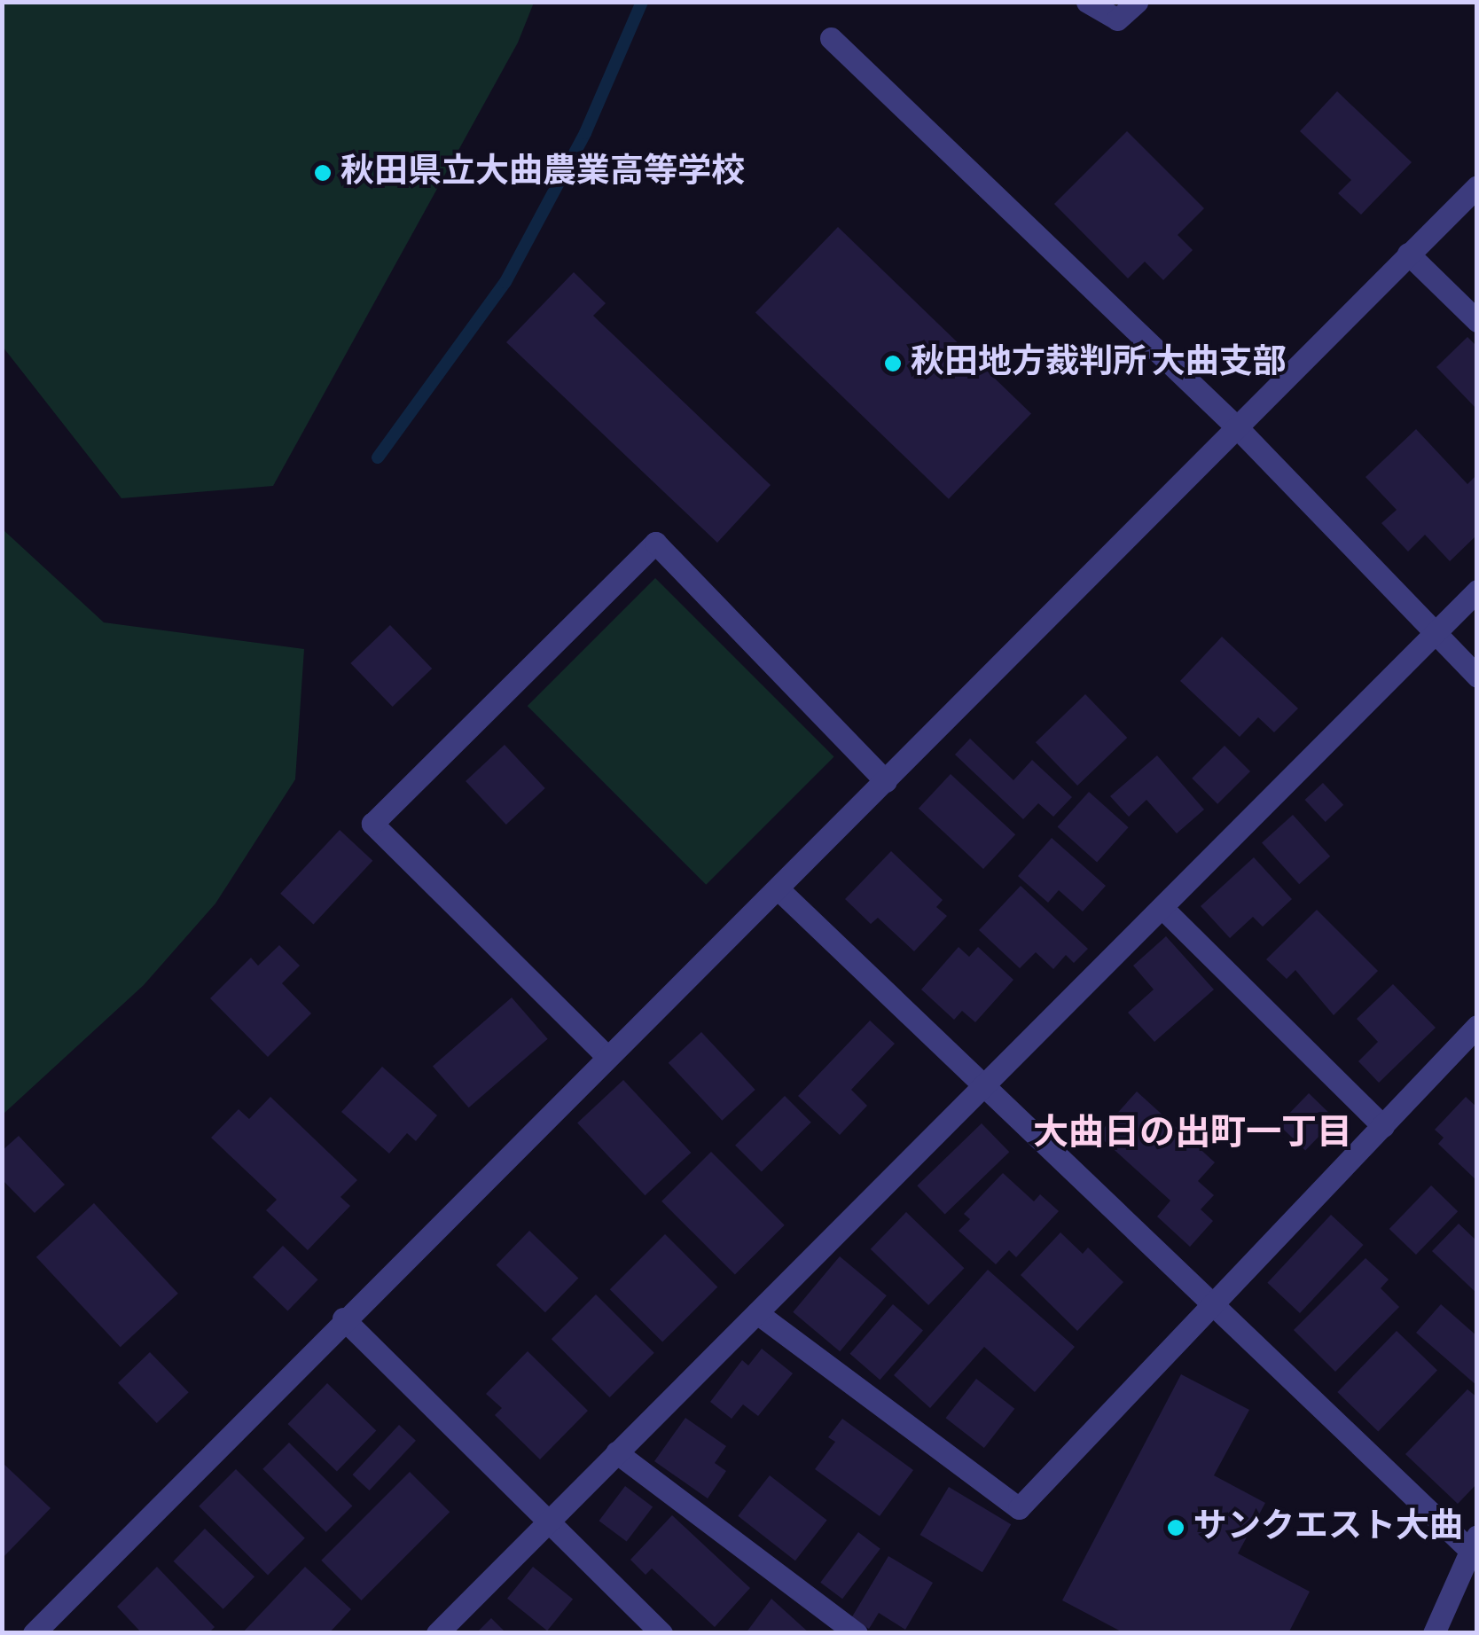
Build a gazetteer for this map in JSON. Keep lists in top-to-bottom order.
{
  "districts": ["大曲日の出町一丁目"],
  "places": ["秋田県立大曲農業高等学校", "秋田地方裁判所 大曲支部", "サンクエスト大曲"]
}
